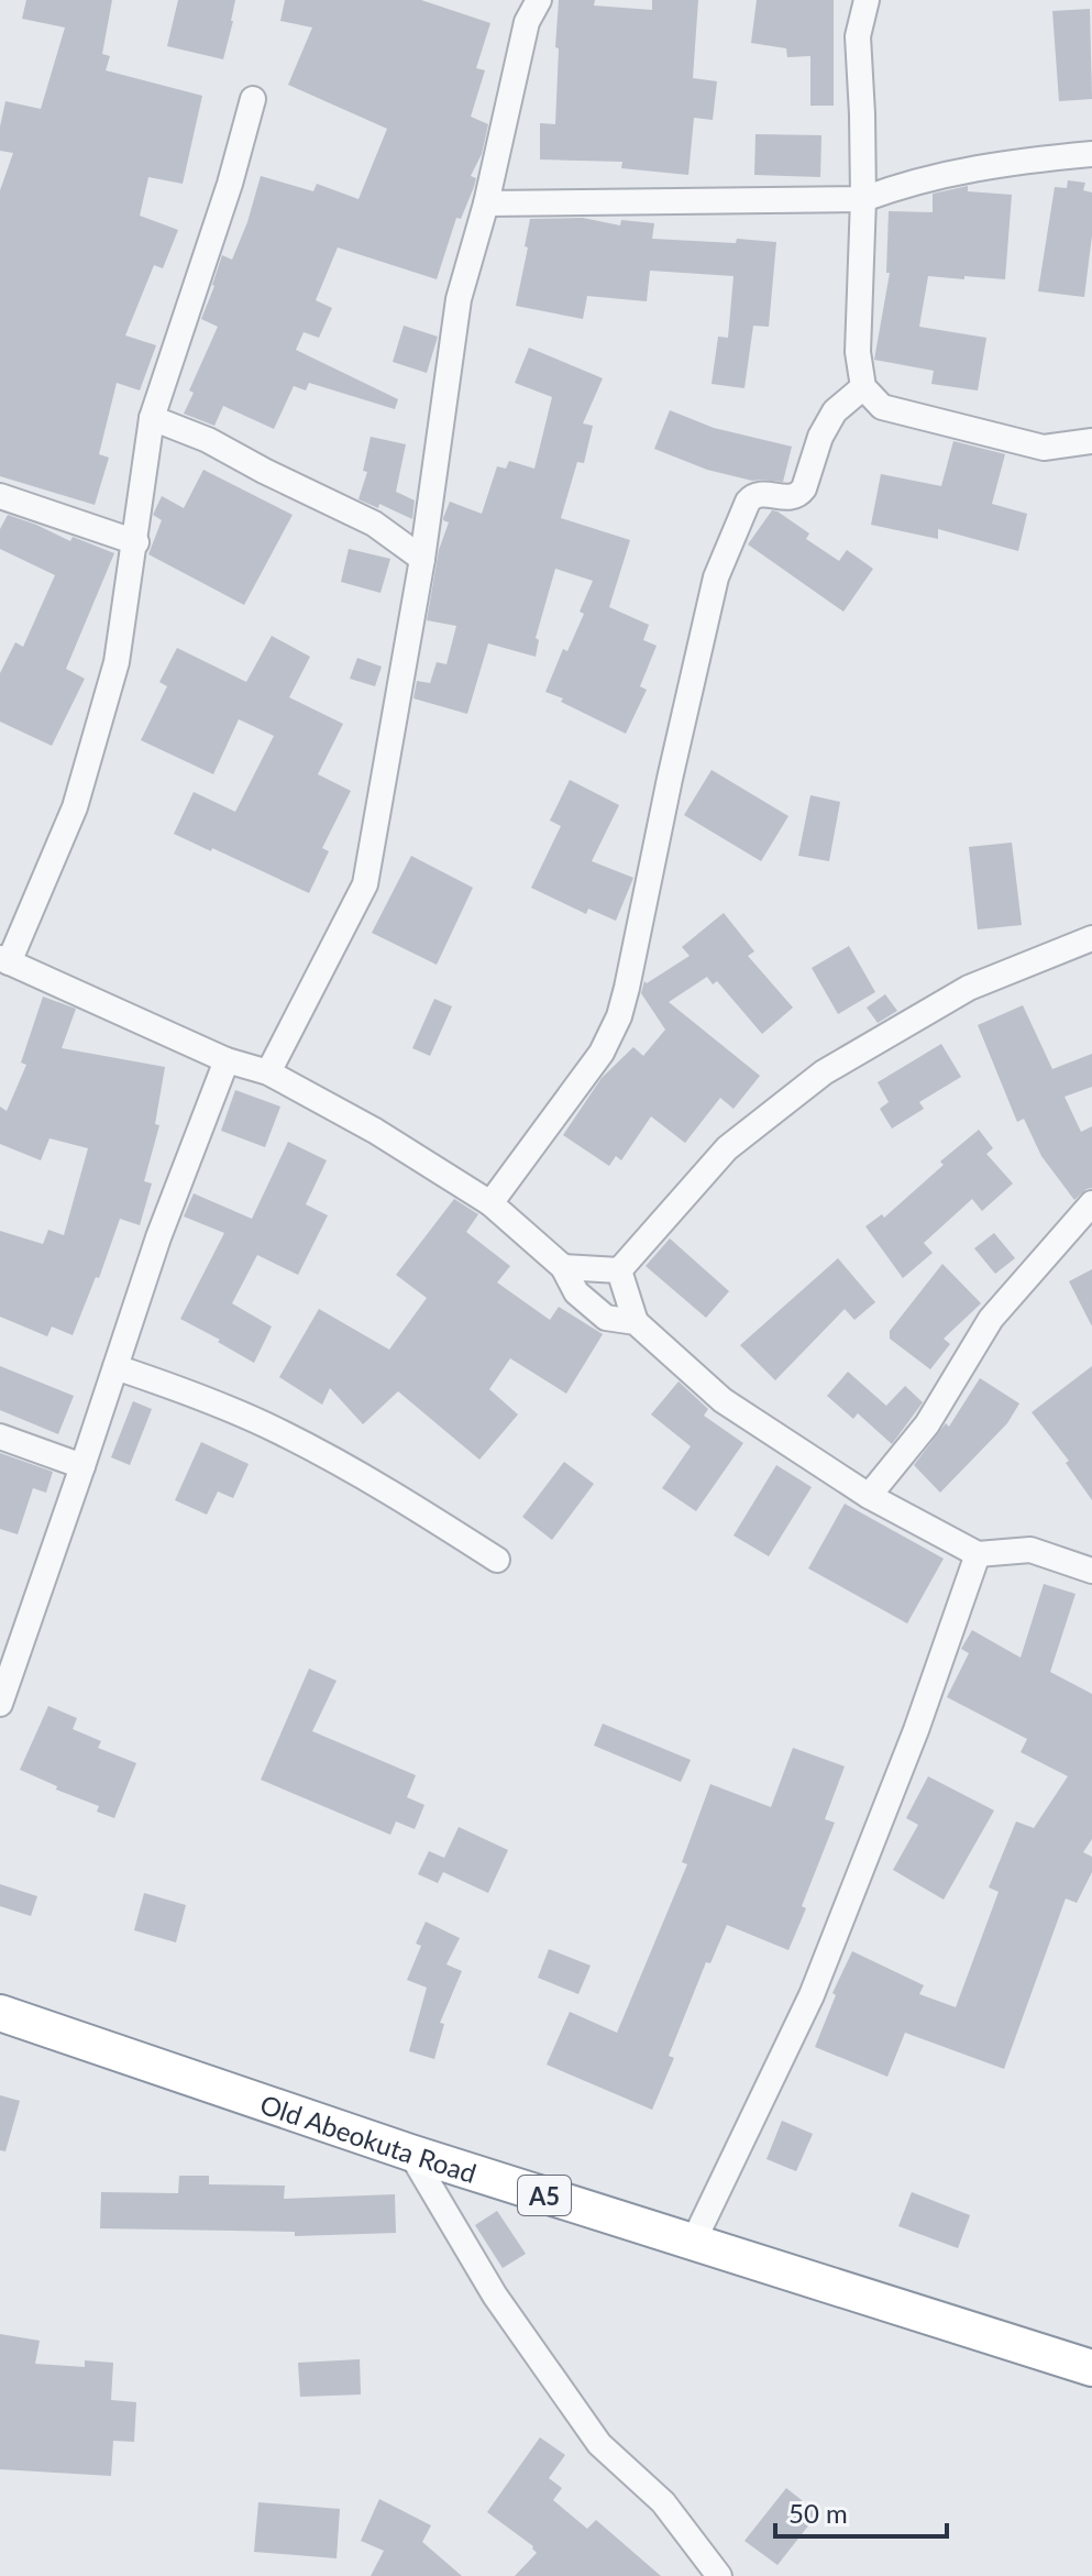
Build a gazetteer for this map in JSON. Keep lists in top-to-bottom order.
{
  "streets": {
    "highway": ["Old Abeokuta Road", "A5"]
  },
  "scale_bar": "50 m"
}
